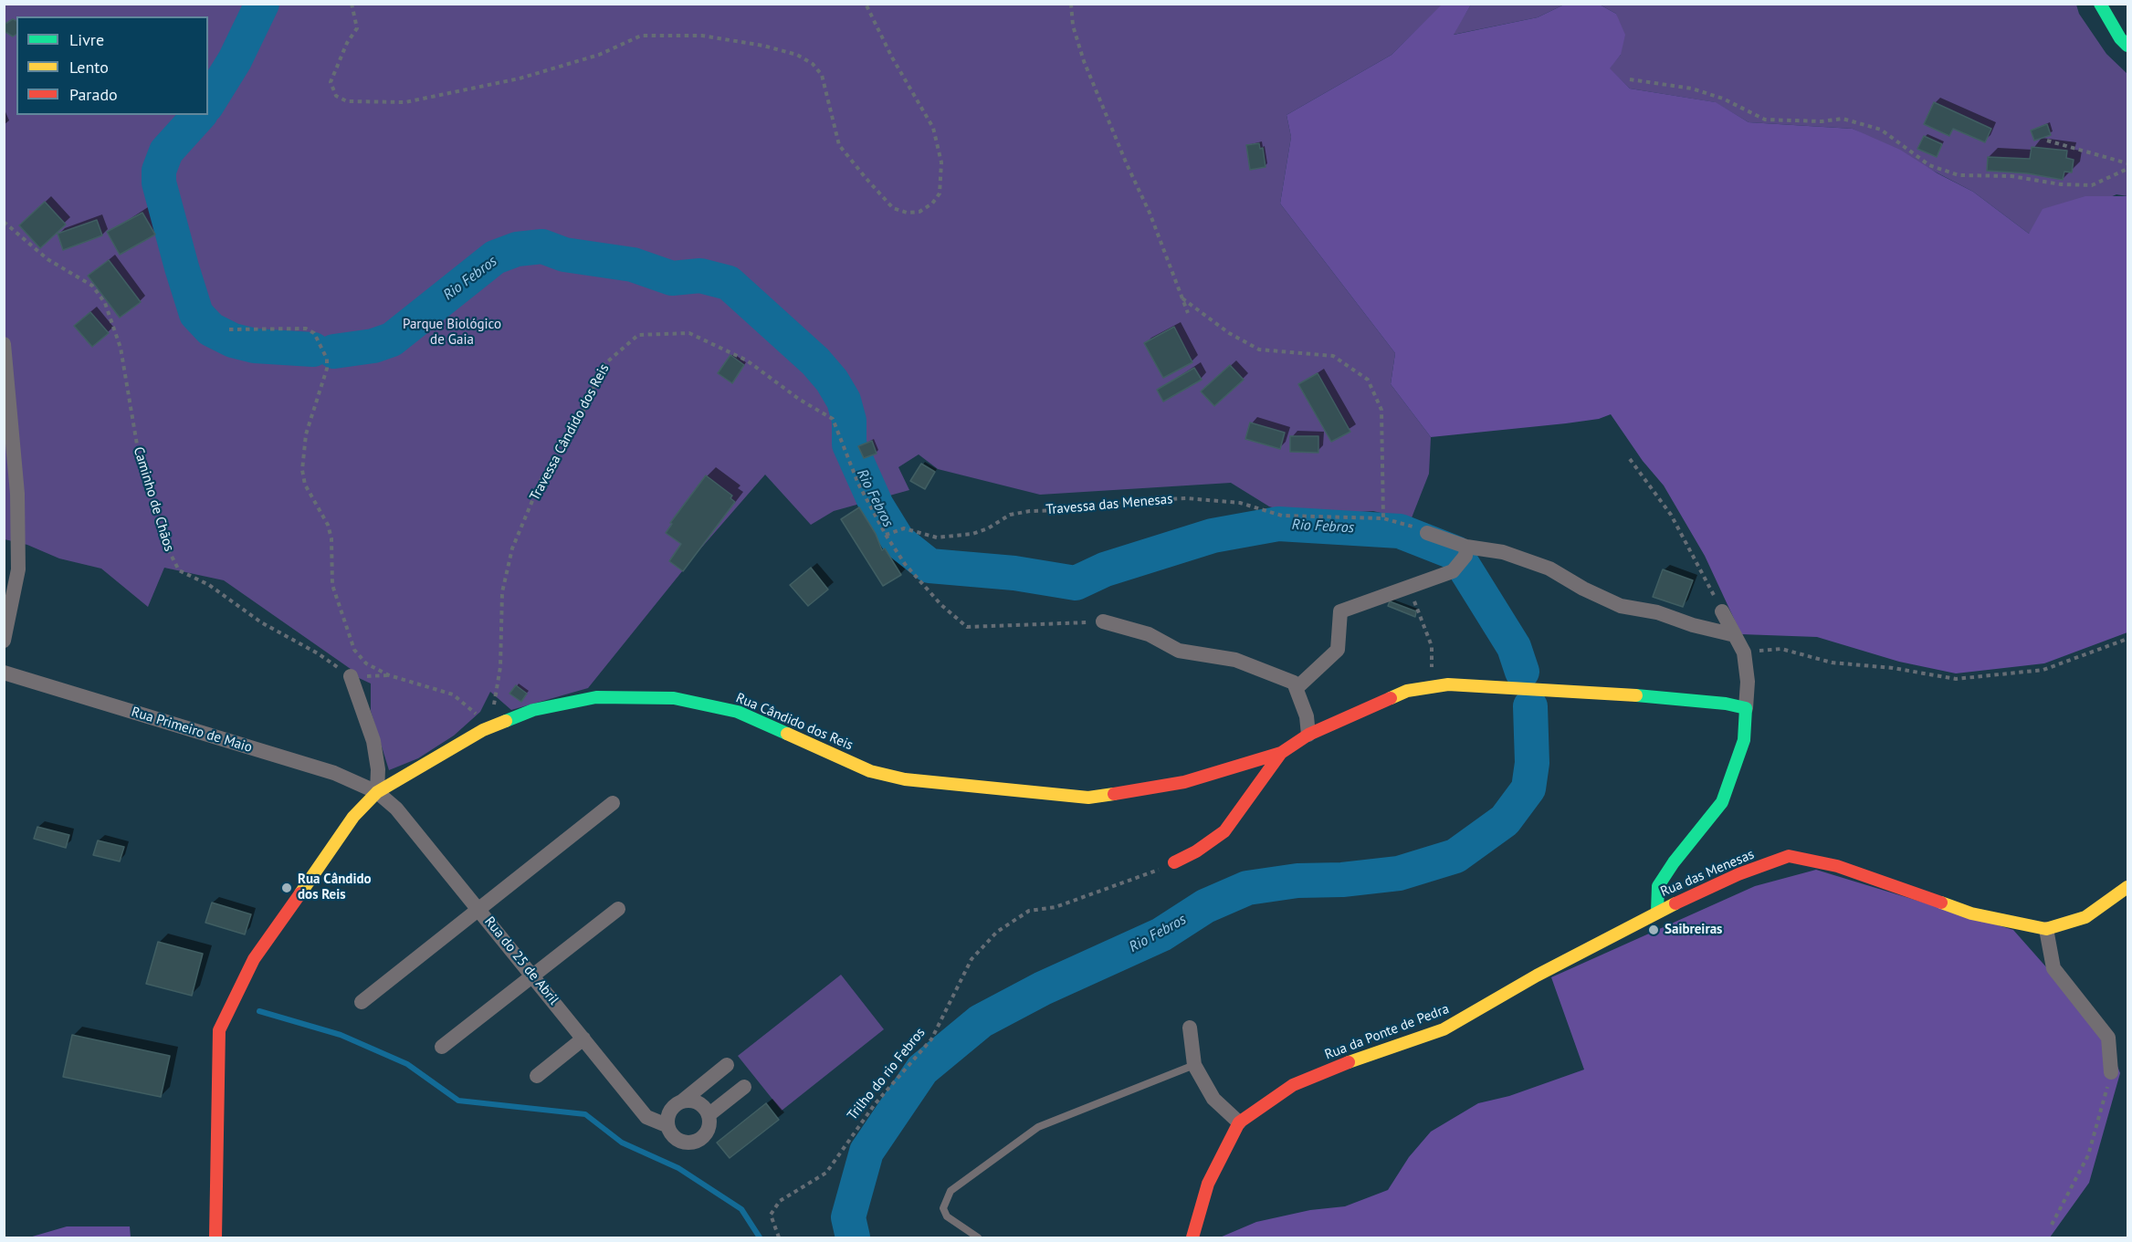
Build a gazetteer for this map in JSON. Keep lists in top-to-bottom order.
{
  "streets": {
    "main road": ["Rua Cândido dos Reis", "Rua das Menesas", "Rua da Ponte de Pedra"],
    "street": ["Rua Primeiro de Maio", "Rua do 25 de Abril"],
    "path": [
      "Travessa Cândido dos Reis",
      "Caminho de Chãos",
      "Travessa das Menesas",
      "Trilho do rio Febros"
    ]
  },
  "crossings": [
    ["Travessa Cândido dos Reis", "Travessa das Menesas"],
    ["Travessa Cândido dos Reis", "Rua Cândido dos Reis"],
    ["Rua Cândido dos Reis", "Rua Primeiro de Maio"],
    ["Rua Cândido dos Reis", "Rua do 25 de Abril"],
    ["Rua Cândido dos Reis", "Trilho do rio Febros"],
    ["Rua Primeiro de Maio", "Rua do 25 de Abril"],
    ["Rua das Menesas", "Rua da Ponte de Pedra"]
  ],
  "water": ["Rio Febros"],
  "parks": ["Parque Biológico de Gaia"],
  "places": ["Rua Cândido dos Reis", "Saibreiras"],
  "legend": ["Livre", "Lento", "Parado"]
}
